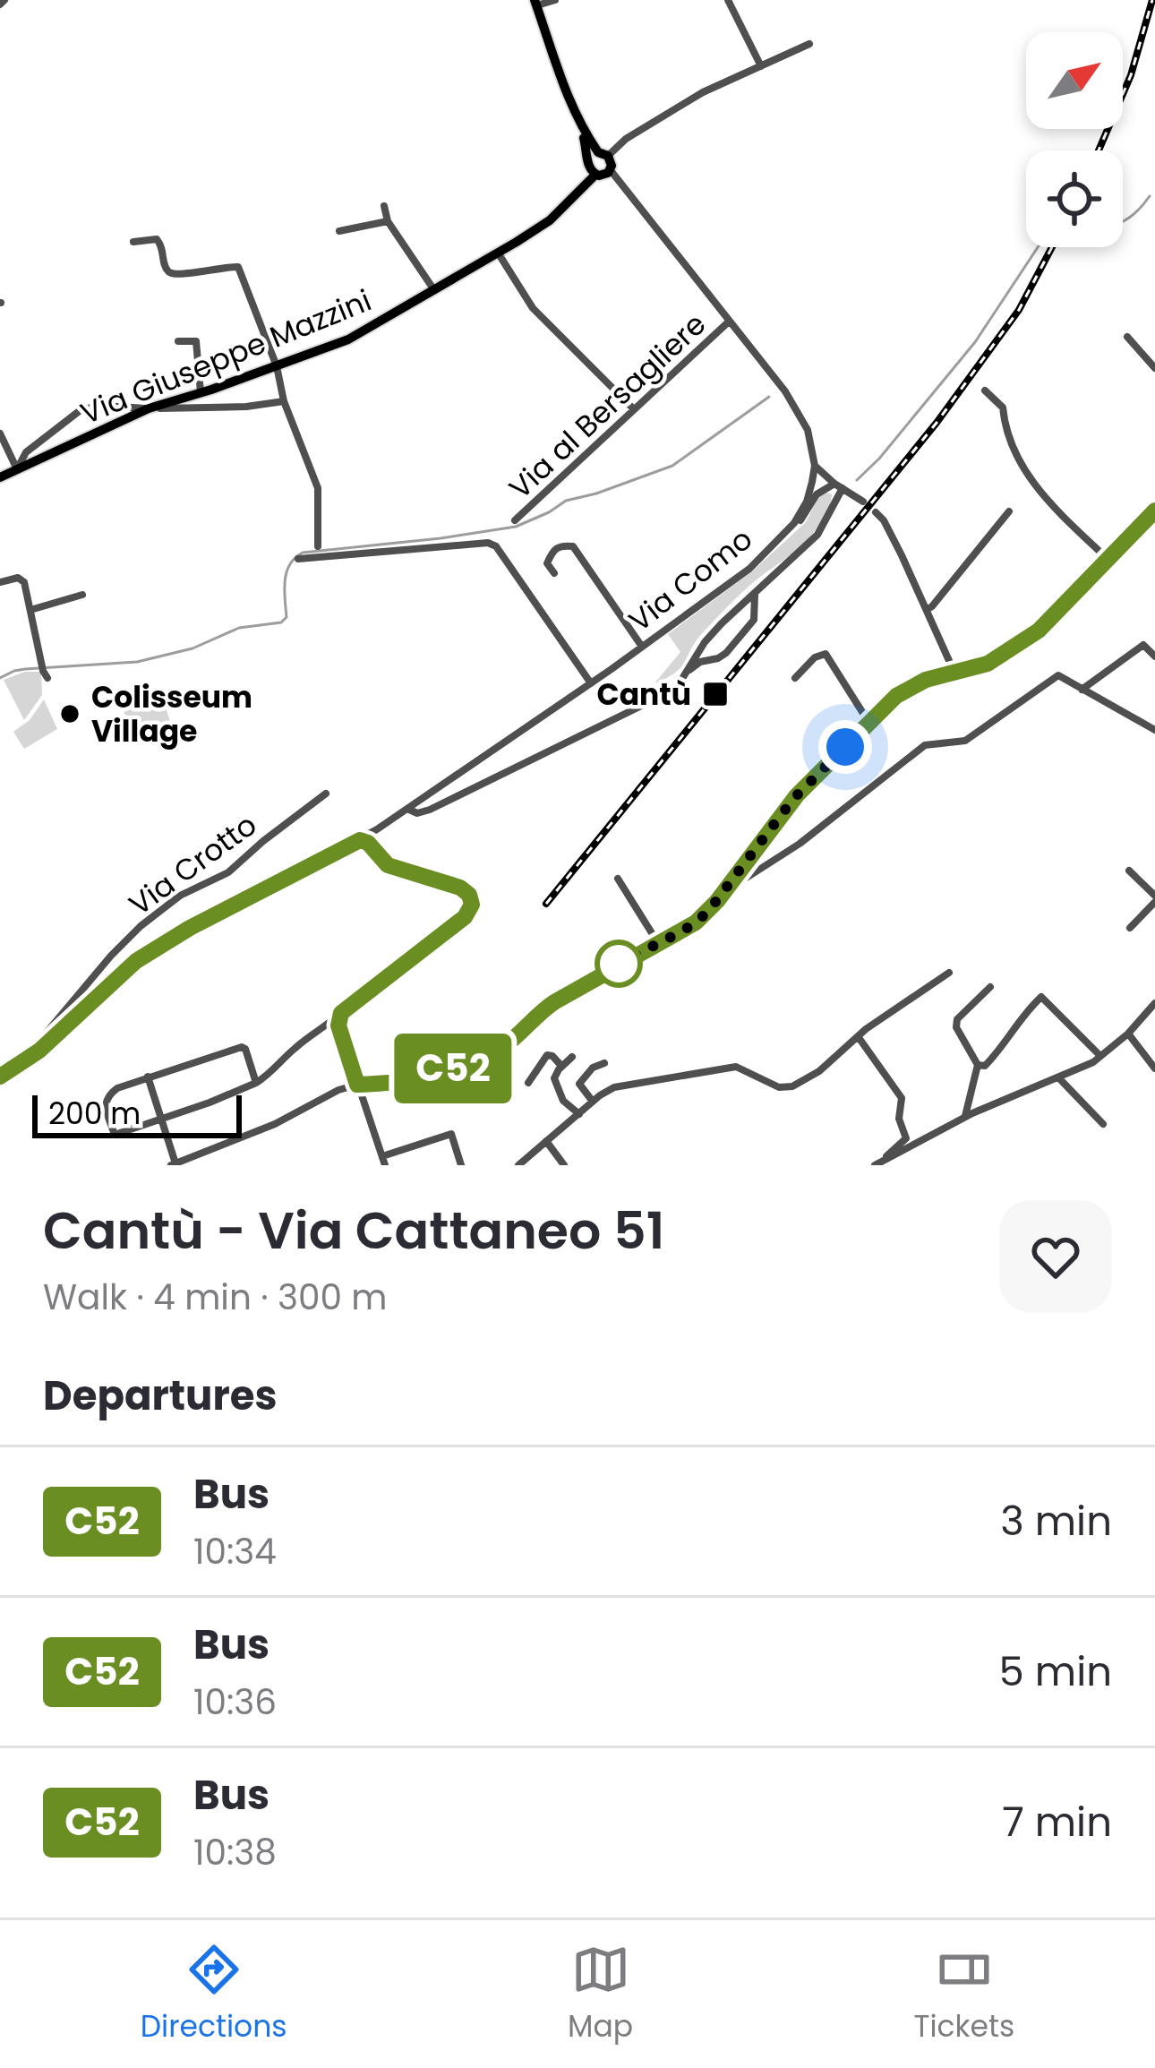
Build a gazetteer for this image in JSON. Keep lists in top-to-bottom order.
{
  "streets": {
    "main road": ["Via Giuseppe Mazzini"],
    "street": ["Via al Bersagliere", "Via Como", "Via Crotto"]
  },
  "places": {
    "transit": ["Cantù"],
    "other": ["Colisseum Village"]
  },
  "lines": ["bus line C52"],
  "scale_bar": "200 m",
  "north": "top right",
  "page": {
    "on_map": "C52",
    "scale": "200 m",
    "heading": [
      ["Cantù - Via Cattaneo 51", "Walk · 4 min · 300 m"],
      "Departures"
    ],
    "list": [
      {
        "mark": "C52",
        "name": "Bus",
        "note": "10:34",
        "value": "3 min"
      },
      {
        "mark": "C52",
        "name": "Bus",
        "note": "10:36",
        "value": "5 min"
      },
      {
        "mark": "C52",
        "name": "Bus",
        "note": "10:38",
        "value": "7 min"
      }
    ],
    "tabs": ["Directions", "Map", "Tickets"]
  }
}
